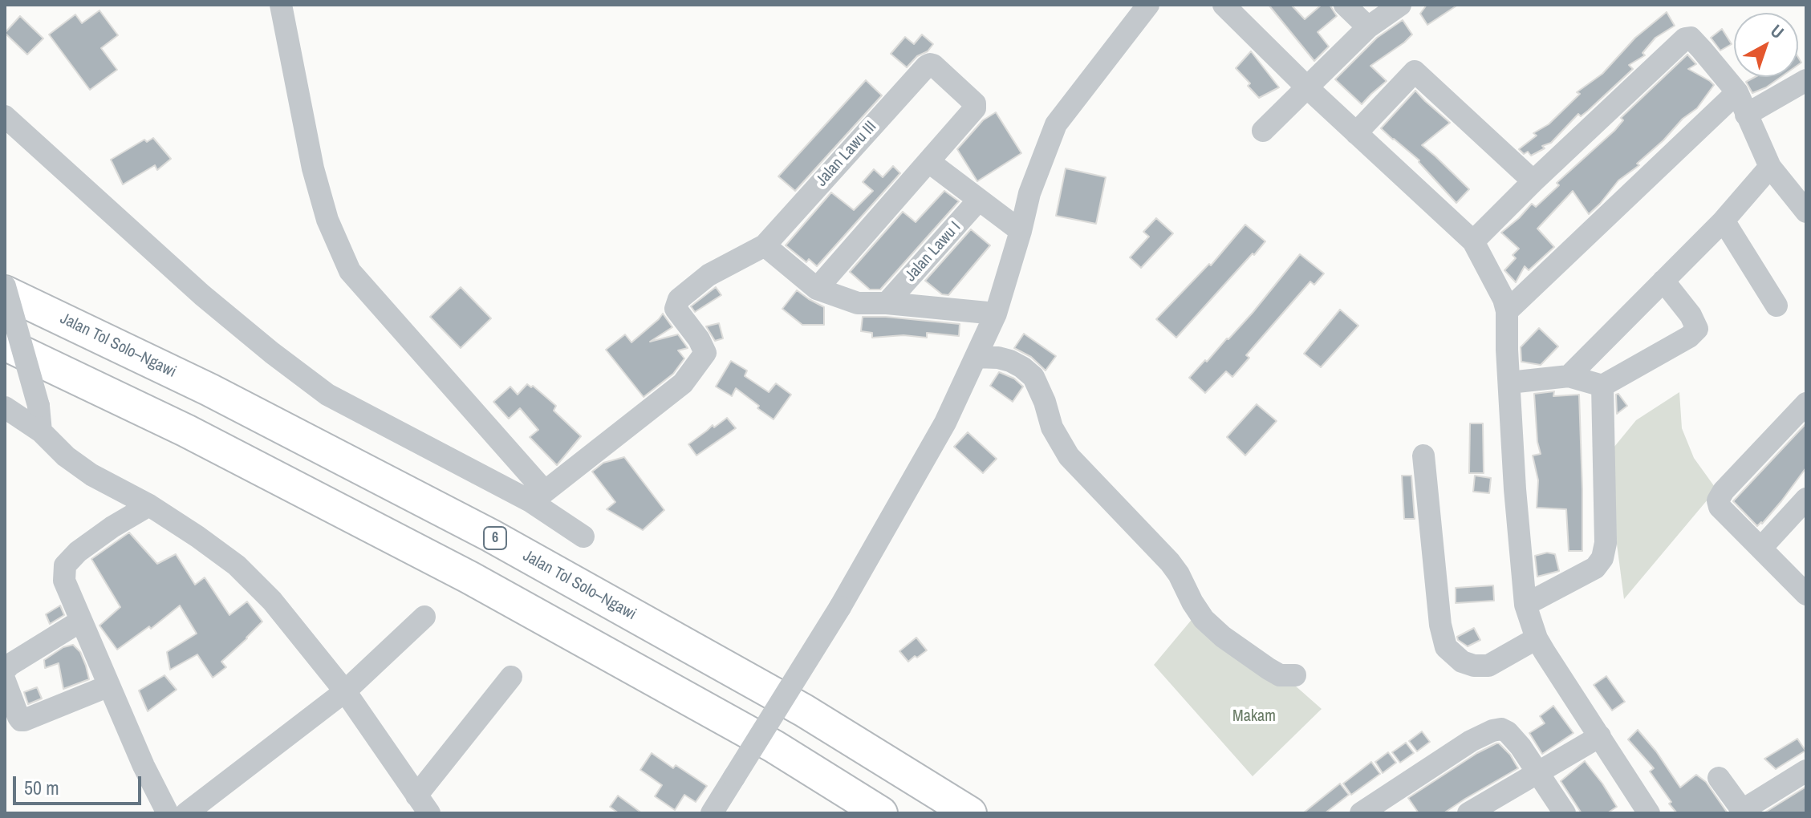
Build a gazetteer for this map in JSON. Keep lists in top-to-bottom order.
{
  "streets": {
    "highway": ["Jalan Tol Solo–Ngawi", "6"],
    "street": ["Jalan Lawu III", "Jalan Lawu I"]
  },
  "parks": ["Makam"],
  "scale_bar": "50 m",
  "north": "top right"
}
